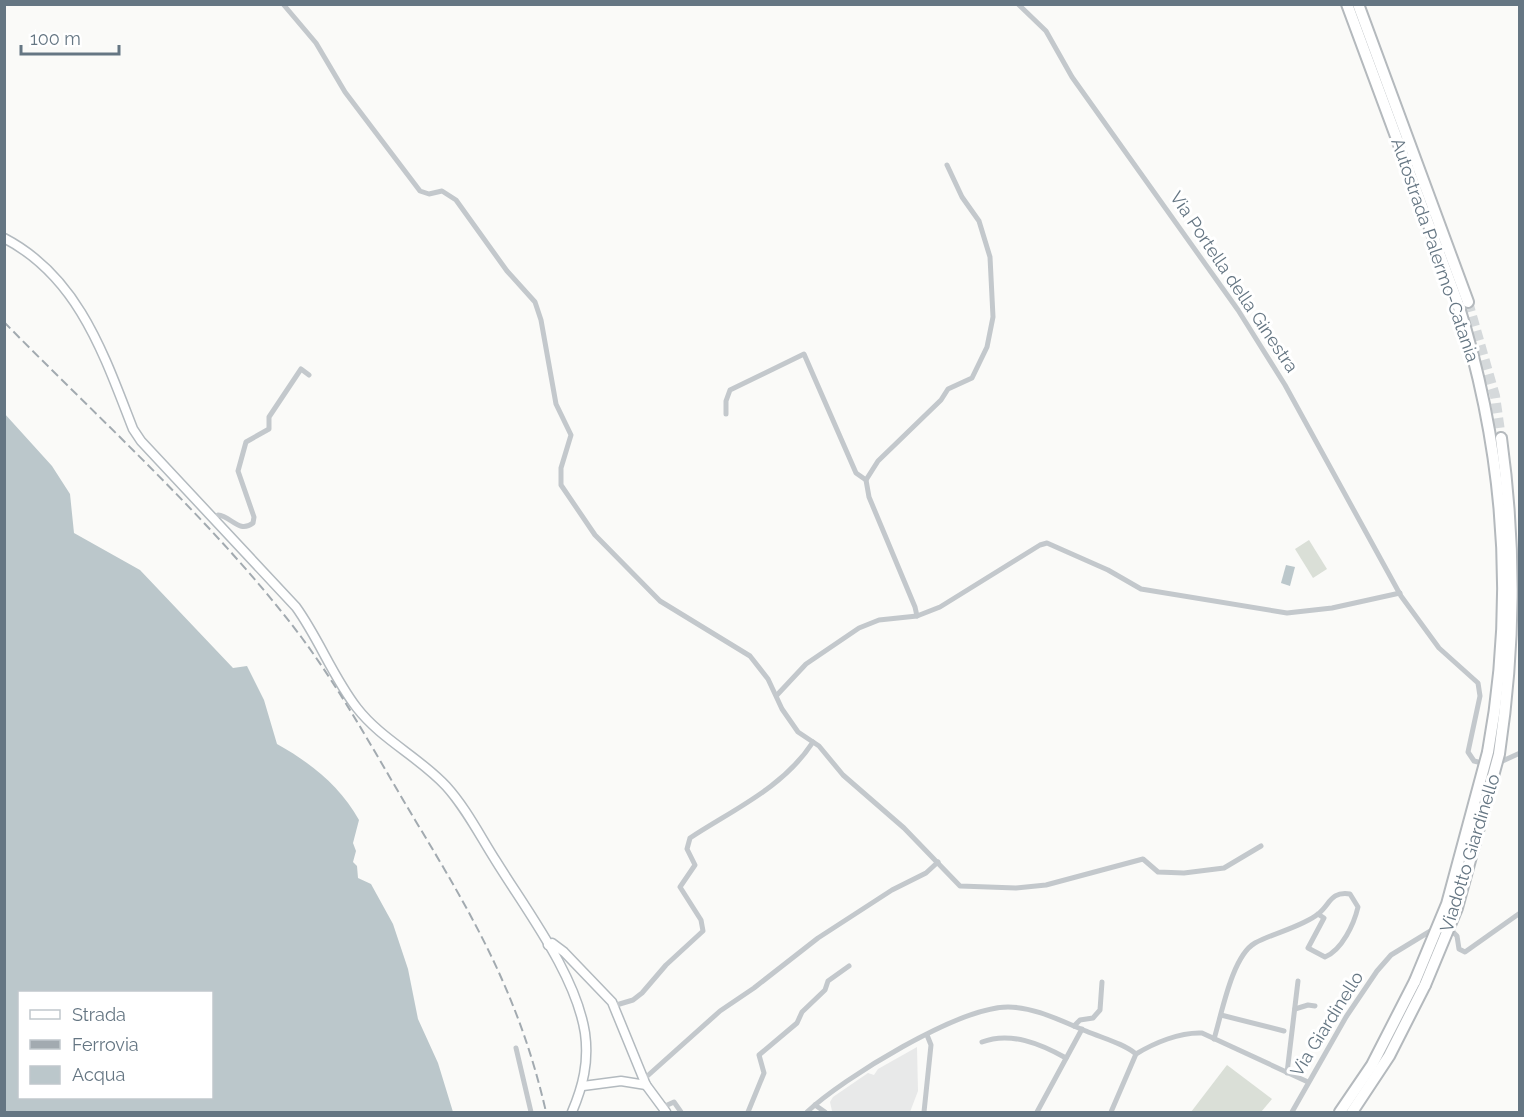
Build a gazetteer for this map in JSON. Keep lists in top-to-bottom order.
{
  "streets": {
    "highway": ["Autostrada Palermo-Catania", "Viadotto Giardinello"],
    "street": ["Via Portella della Ginestra", "Via Giardinello"]
  },
  "crossings": [
    ["Autostrada Palermo-Catania", "Viadotto Giardinello"]
  ],
  "legend": ["Strada", "Ferrovia", "Acqua"],
  "scale_bar": "100 m"
}
